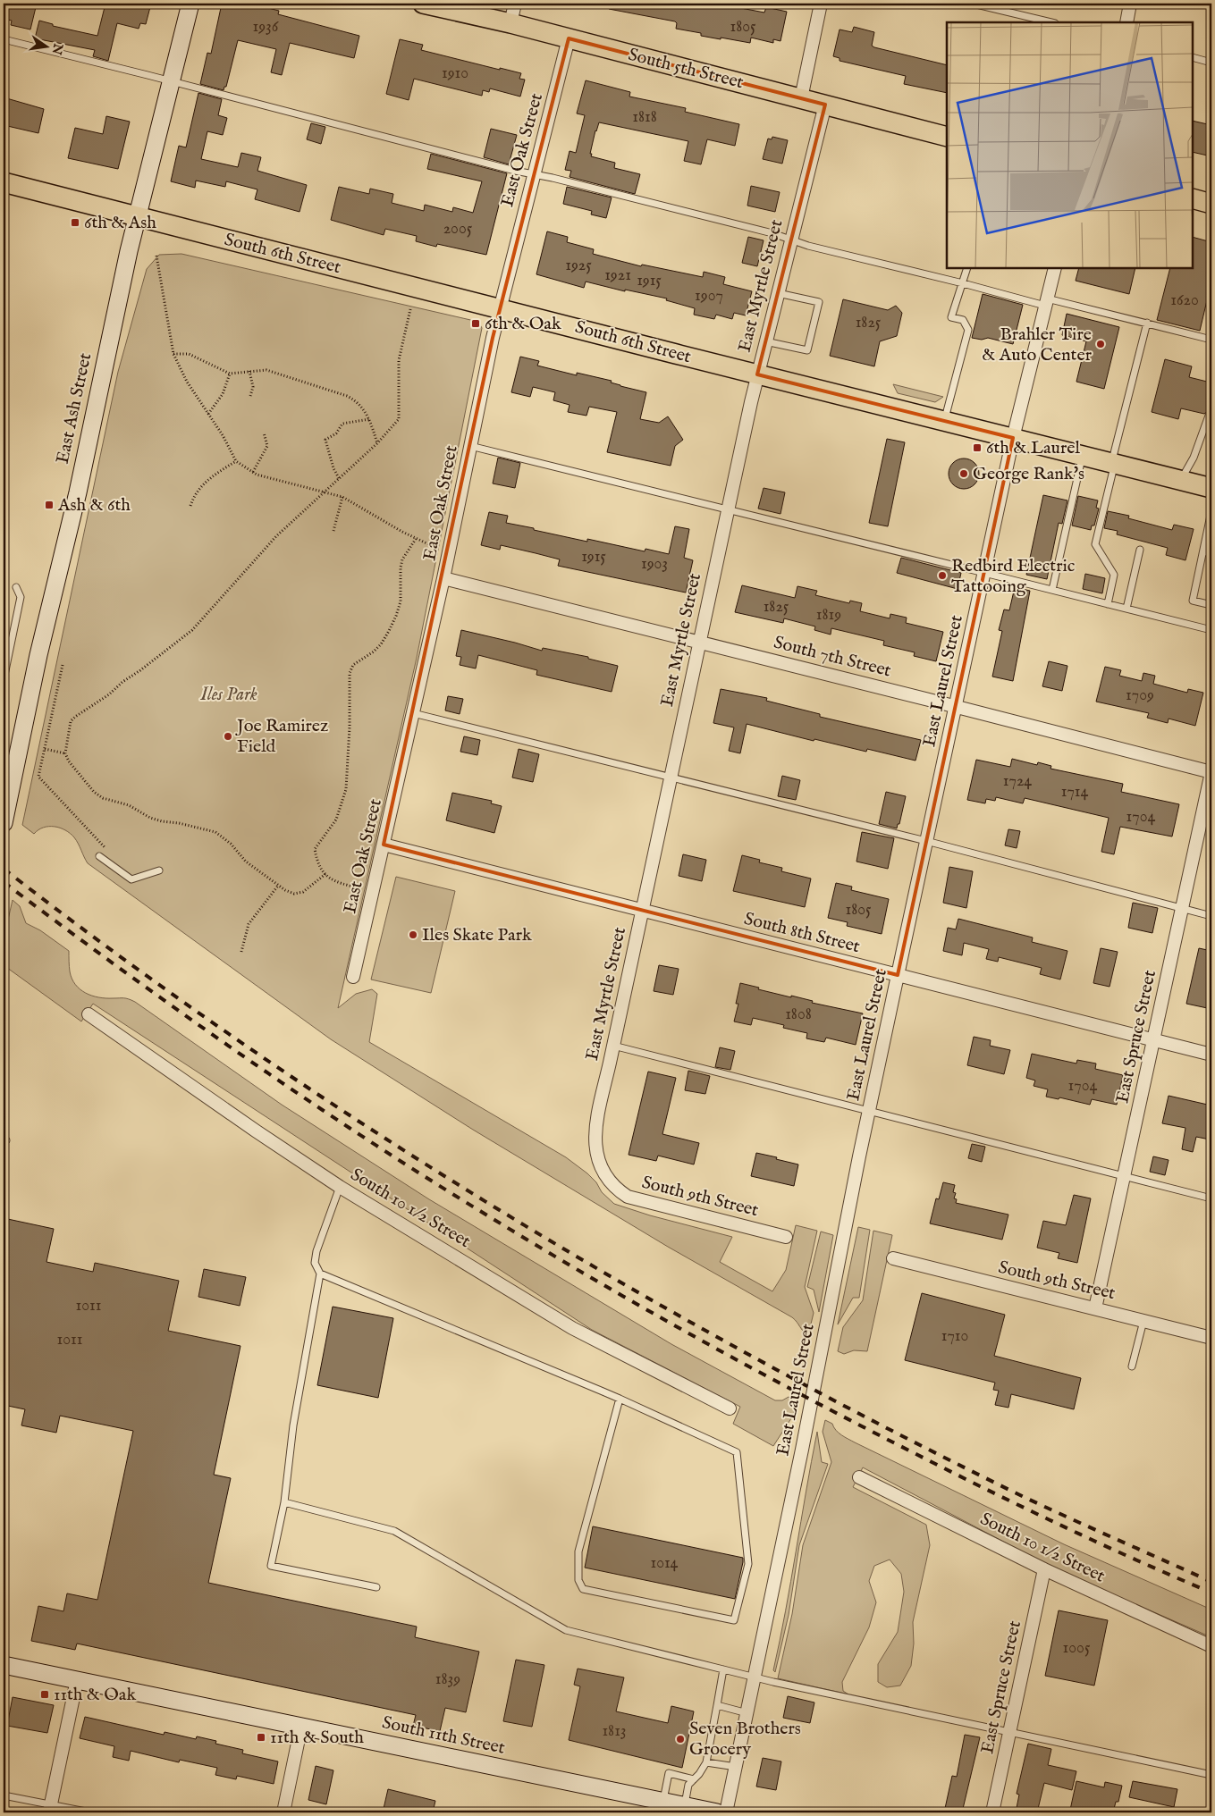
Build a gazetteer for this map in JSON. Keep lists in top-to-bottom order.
{
  "streets": {
    "main road": ["South 5th Street", "South 6th Street"],
    "street": [
      "East Oak Street",
      "East Myrtle Street",
      "East Ash Street",
      "South 7th Street",
      "East Laurel Street",
      "South 8th Street",
      "East Spruce Street",
      "South 9th Street",
      "South 10 1/2 Street",
      "South 11th Street"
    ]
  },
  "crossings": [
    ["South 5th Street", "East Oak Street"],
    ["South 5th Street", "East Myrtle Street"],
    ["East Oak Street", "South 6th Street"],
    ["East Oak Street", "South 7th Street"],
    ["East Oak Street", "South 8th Street"],
    ["South 6th Street", "East Myrtle Street"],
    ["South 6th Street", "East Ash Street"],
    ["South 6th Street", "East Laurel Street"],
    ["East Myrtle Street", "South 7th Street"],
    ["East Myrtle Street", "South 8th Street"],
    ["East Myrtle Street", "South 9th Street"],
    ["South 7th Street", "East Laurel Street"],
    ["South 7th Street", "East Spruce Street"],
    ["East Laurel Street", "South 8th Street"],
    ["South 8th Street", "East Spruce Street"],
    ["East Spruce Street", "South 9th Street"],
    ["East Spruce Street", "South 10 1/2 Street"]
  ],
  "parks": ["Iles Park"],
  "places": {
    "transit": [
      "6th & Ash",
      "6th & Oak",
      "6th & Laurel",
      "Ash & 6th",
      "11th & Oak",
      "11th & South"
    ],
    "other": [
      "Brahler Tire & Auto Center",
      "George Rank's",
      "Redbird Electric Tattooing",
      "Joe Ramirez Field",
      "Iles Skate Park",
      "Seven Brothers Grocery"
    ]
  },
  "house_numbers": [
    "1936",
    "1805",
    "1910",
    "1818",
    "2005",
    "1925",
    "1921",
    "1915",
    "1907",
    "1620",
    "1825",
    "1915",
    "1903",
    "1825",
    "1819",
    "1709",
    "1724",
    "1714",
    "1704",
    "1805",
    "1808",
    "1704",
    "1011",
    "1710",
    "1011",
    "1014",
    "1005",
    "1839",
    "1813"
  ],
  "north": "right"
}
